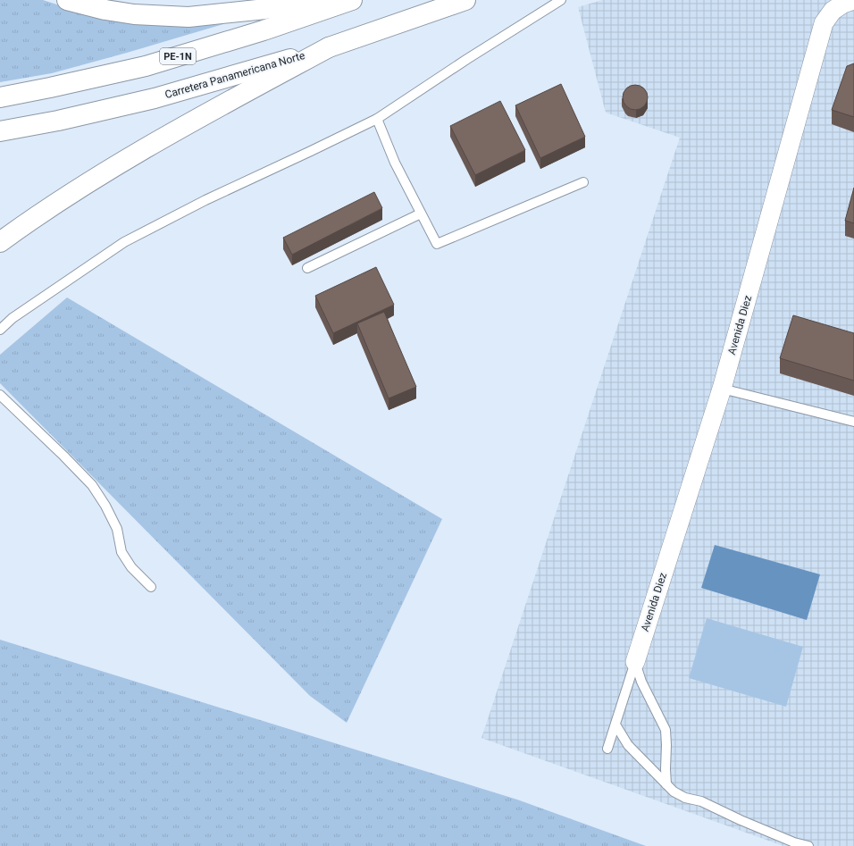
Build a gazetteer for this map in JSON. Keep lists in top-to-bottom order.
{
  "streets": {
    "highway": ["PE-1N", "Carretera Panamericana Norte"],
    "street": ["Avenida Diez"]
  }
}
